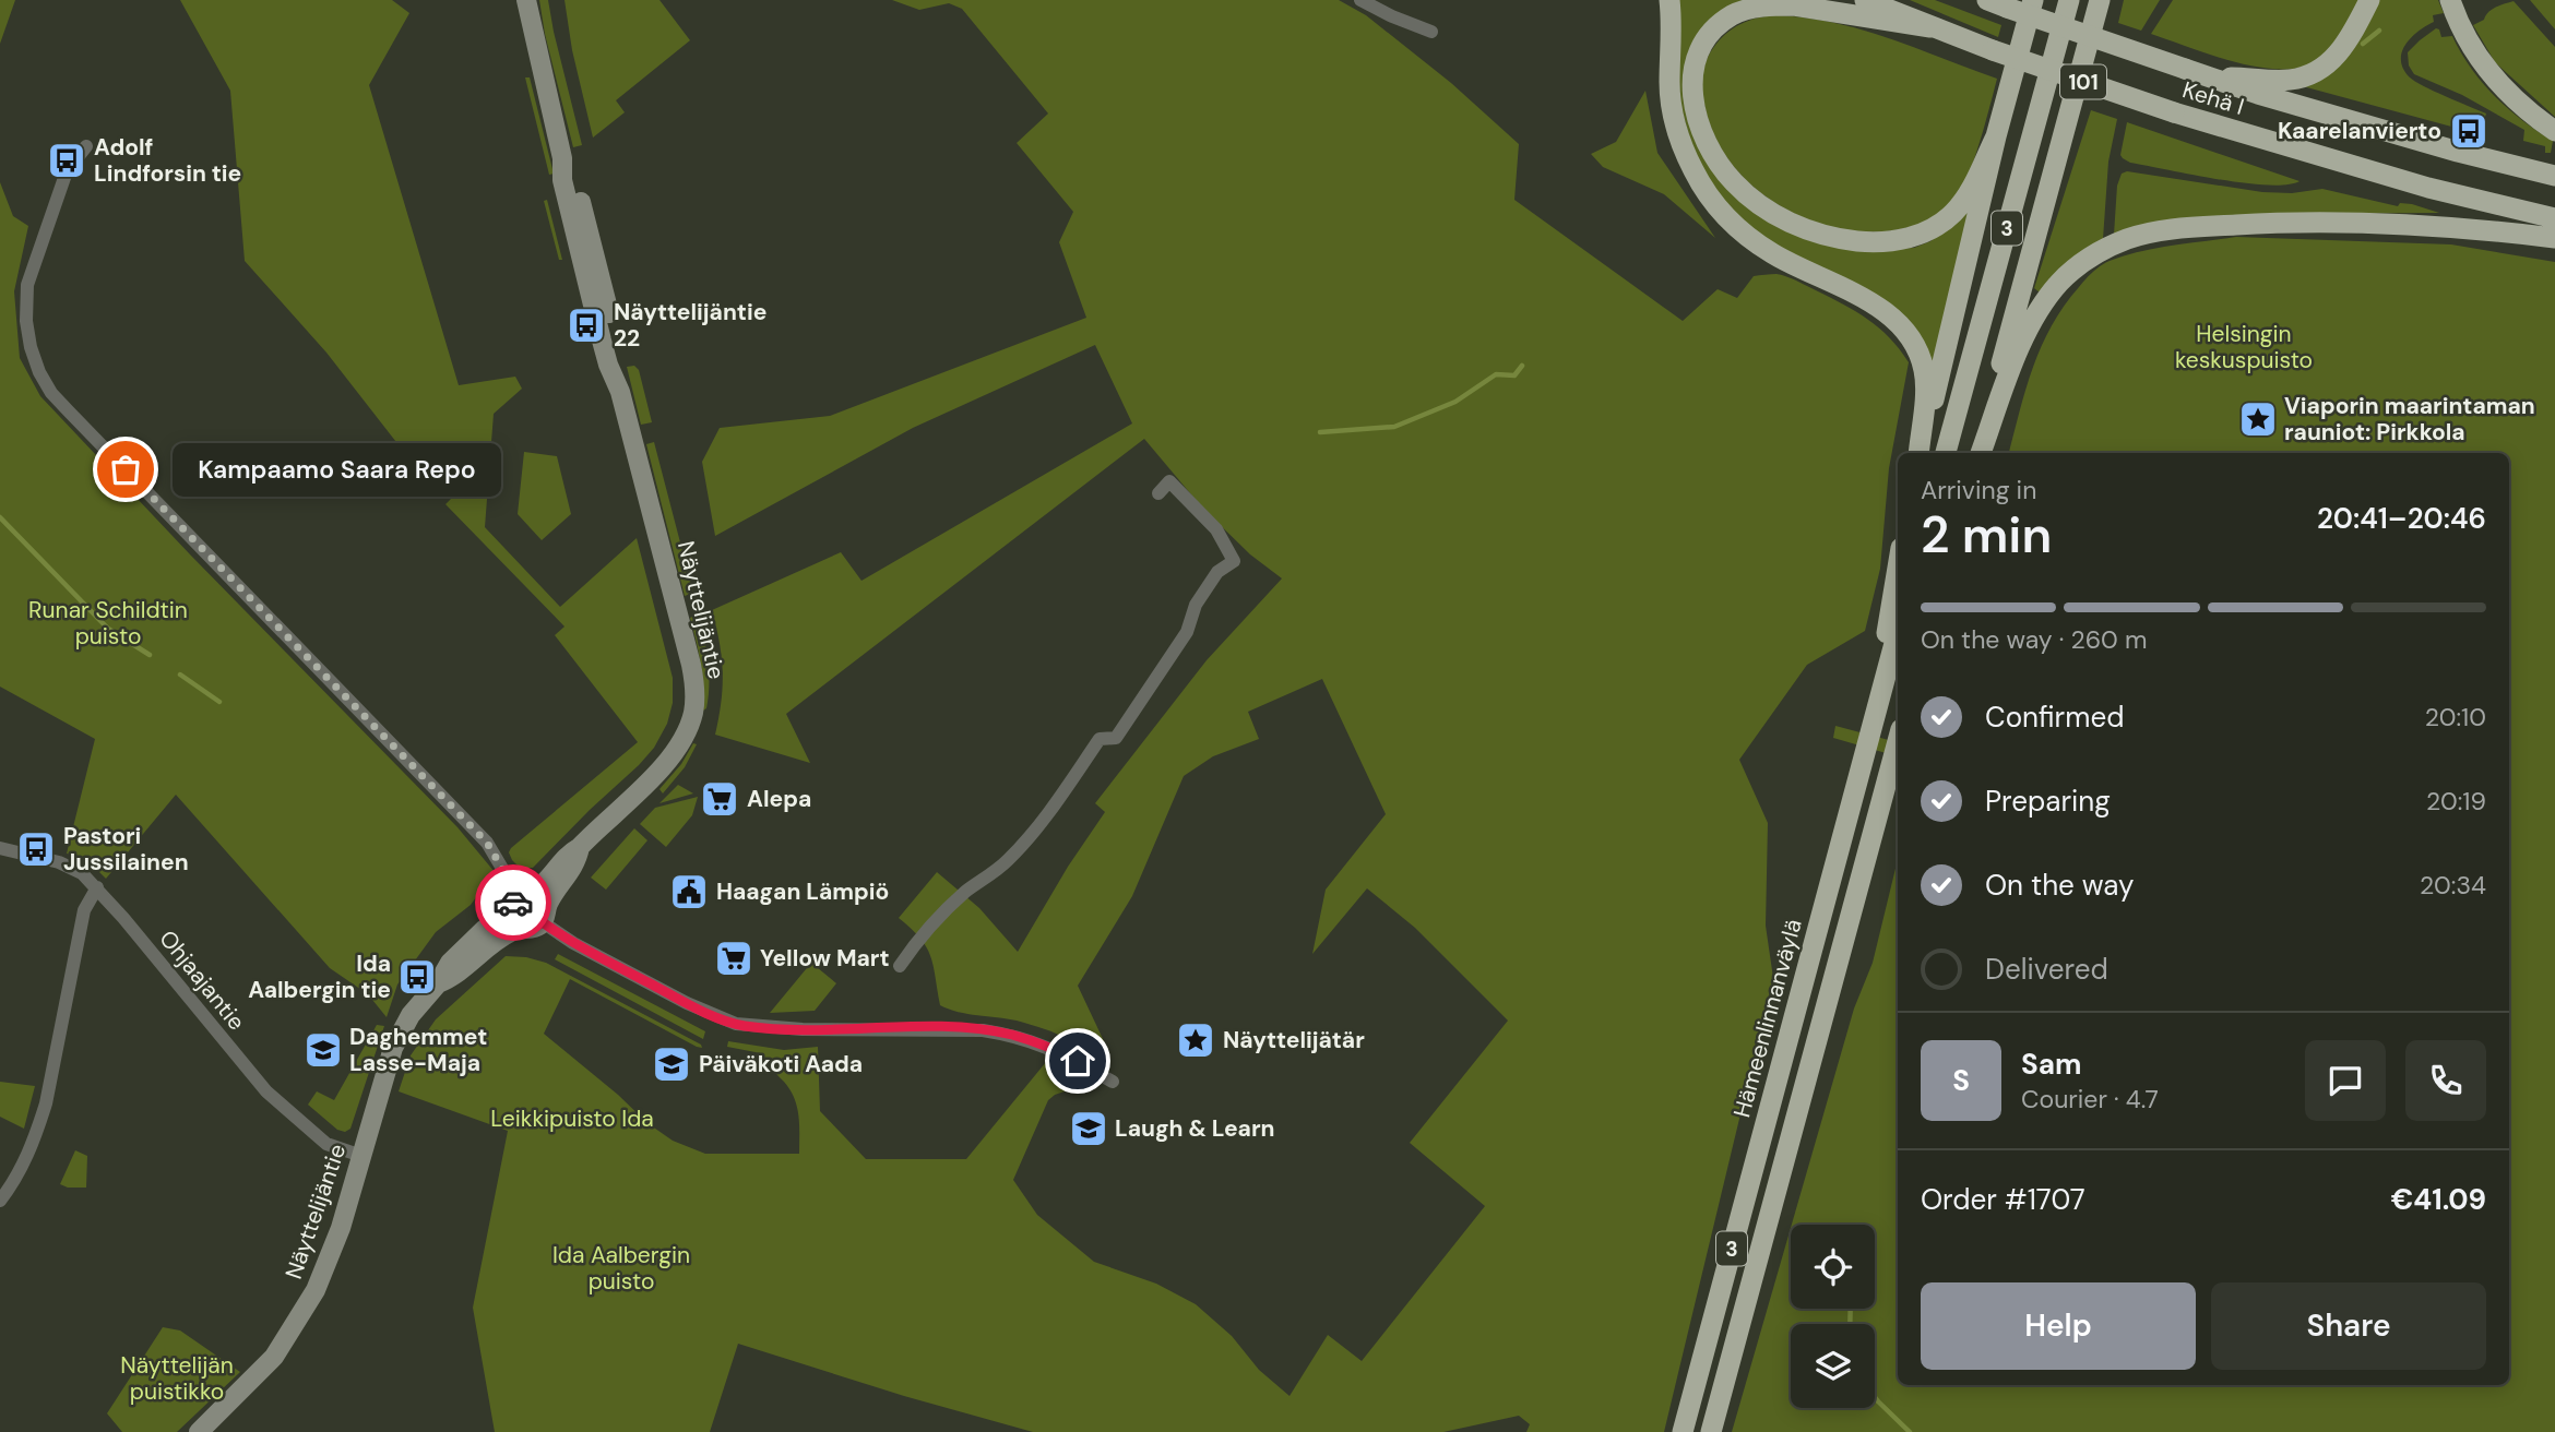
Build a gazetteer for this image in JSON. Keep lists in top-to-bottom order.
{
  "streets": {
    "highway": [
      "101",
      "Kehä I",
      "3",
      "Hämeenlinnanväylä"
    ],
    "main road": ["Näyttelijäntie"],
    "street": ["Ohjaajantie"]
  },
  "crossings": [
    ["Näyttelijäntie", "Ohjaajantie"]
  ],
  "parks": [
    "Helsingin keskuspuisto",
    "Runar Schildtin puisto",
    "Leikkipuisto Ida",
    "Ida Aalbergin puisto",
    "Näyttelijän puistikko"
  ],
  "places": {
    "bus stop": [
      "Kaarelanvierto",
      "Adolf Lindforsin tie",
      "Näyttelijäntie 22",
      "Pastori Jussilainen",
      "Ida Aalbergin tie"
    ],
    "place": ["Viaporin maarintaman rauniot: Pirkkola", "Näyttelijätär"],
    "other": ["Kampaamo Saara Repo"],
    "supermarket": ["Alepa", "Yellow Mart"],
    "public building": ["Haagan Lämpiö"],
    "school or university": ["Daghemmet Lasse-Maja", "Päiväkoti Aada", "Laugh & Learn"]
  },
  "page": {
    "bubble": "Kampaamo Saara Repo",
    "heading": ["2 min", "Arriving in", "20:41–20:46"],
    "panel": [
      "Sam",
      "Courier · 4.7",
      "Order #1707",
      "€41.09"
    ],
    "bar": "On the way · 260 m",
    "list": [
      ["Confirmed", "20:10"],
      ["Preparing", "20:19"],
      ["On the way", "20:34"],
      "Delivered"
    ],
    "round": "S",
    "buttons": ["Help", "Share"]
  }
}
